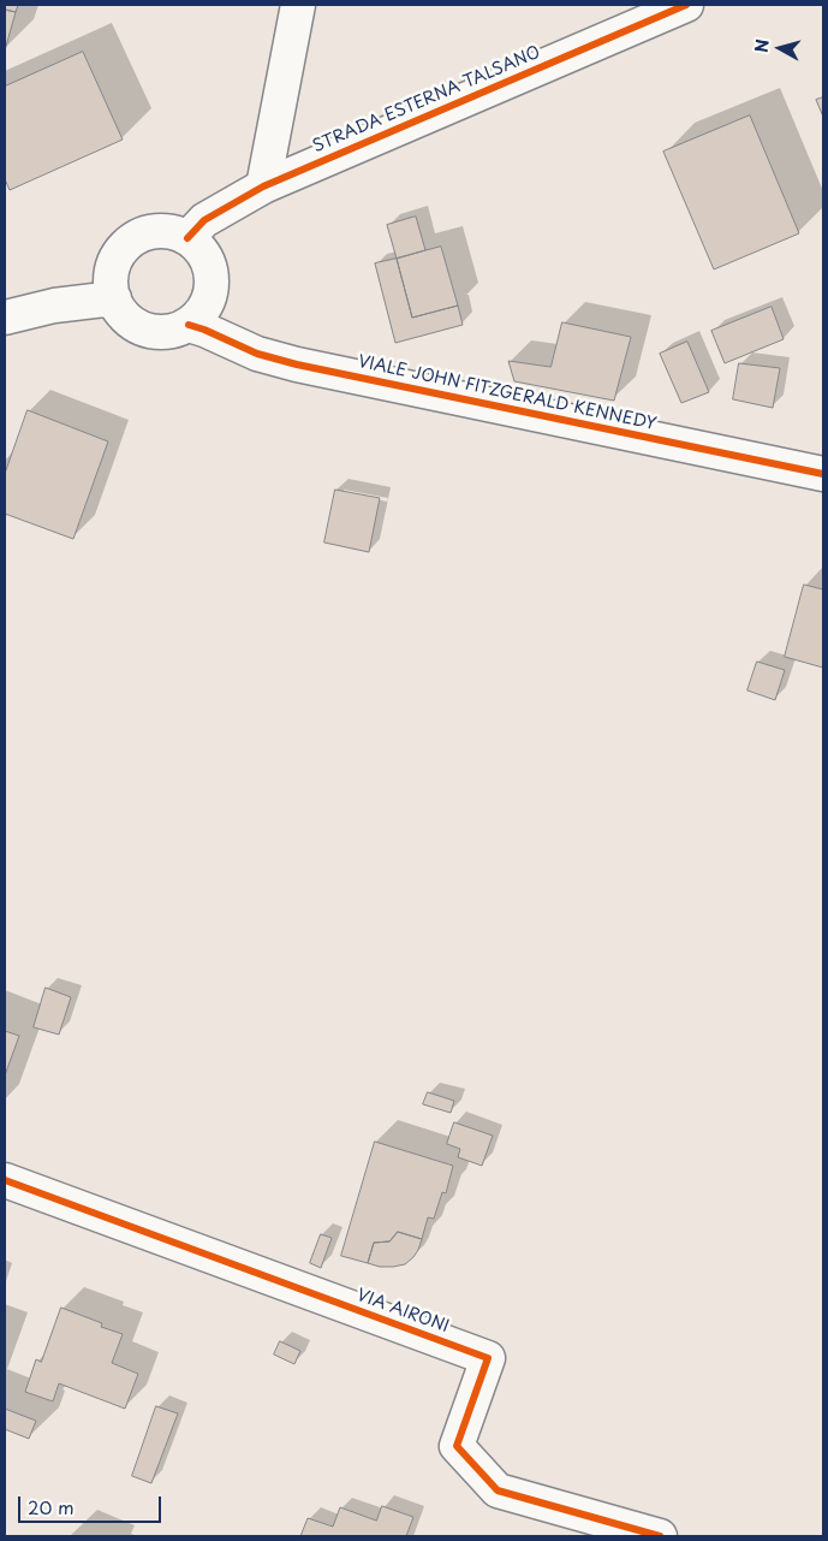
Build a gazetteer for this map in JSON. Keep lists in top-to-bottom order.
{
  "streets": {
    "street": ["STRADA ESTERNA TALSANO", "VIALE JOHN FITZGERALD KENNEDY", "VIA AIRONI"]
  },
  "crossings": [
    ["STRADA ESTERNA TALSANO", "VIALE JOHN FITZGERALD KENNEDY"]
  ],
  "scale_bar": "20 m",
  "north": "left"
}
